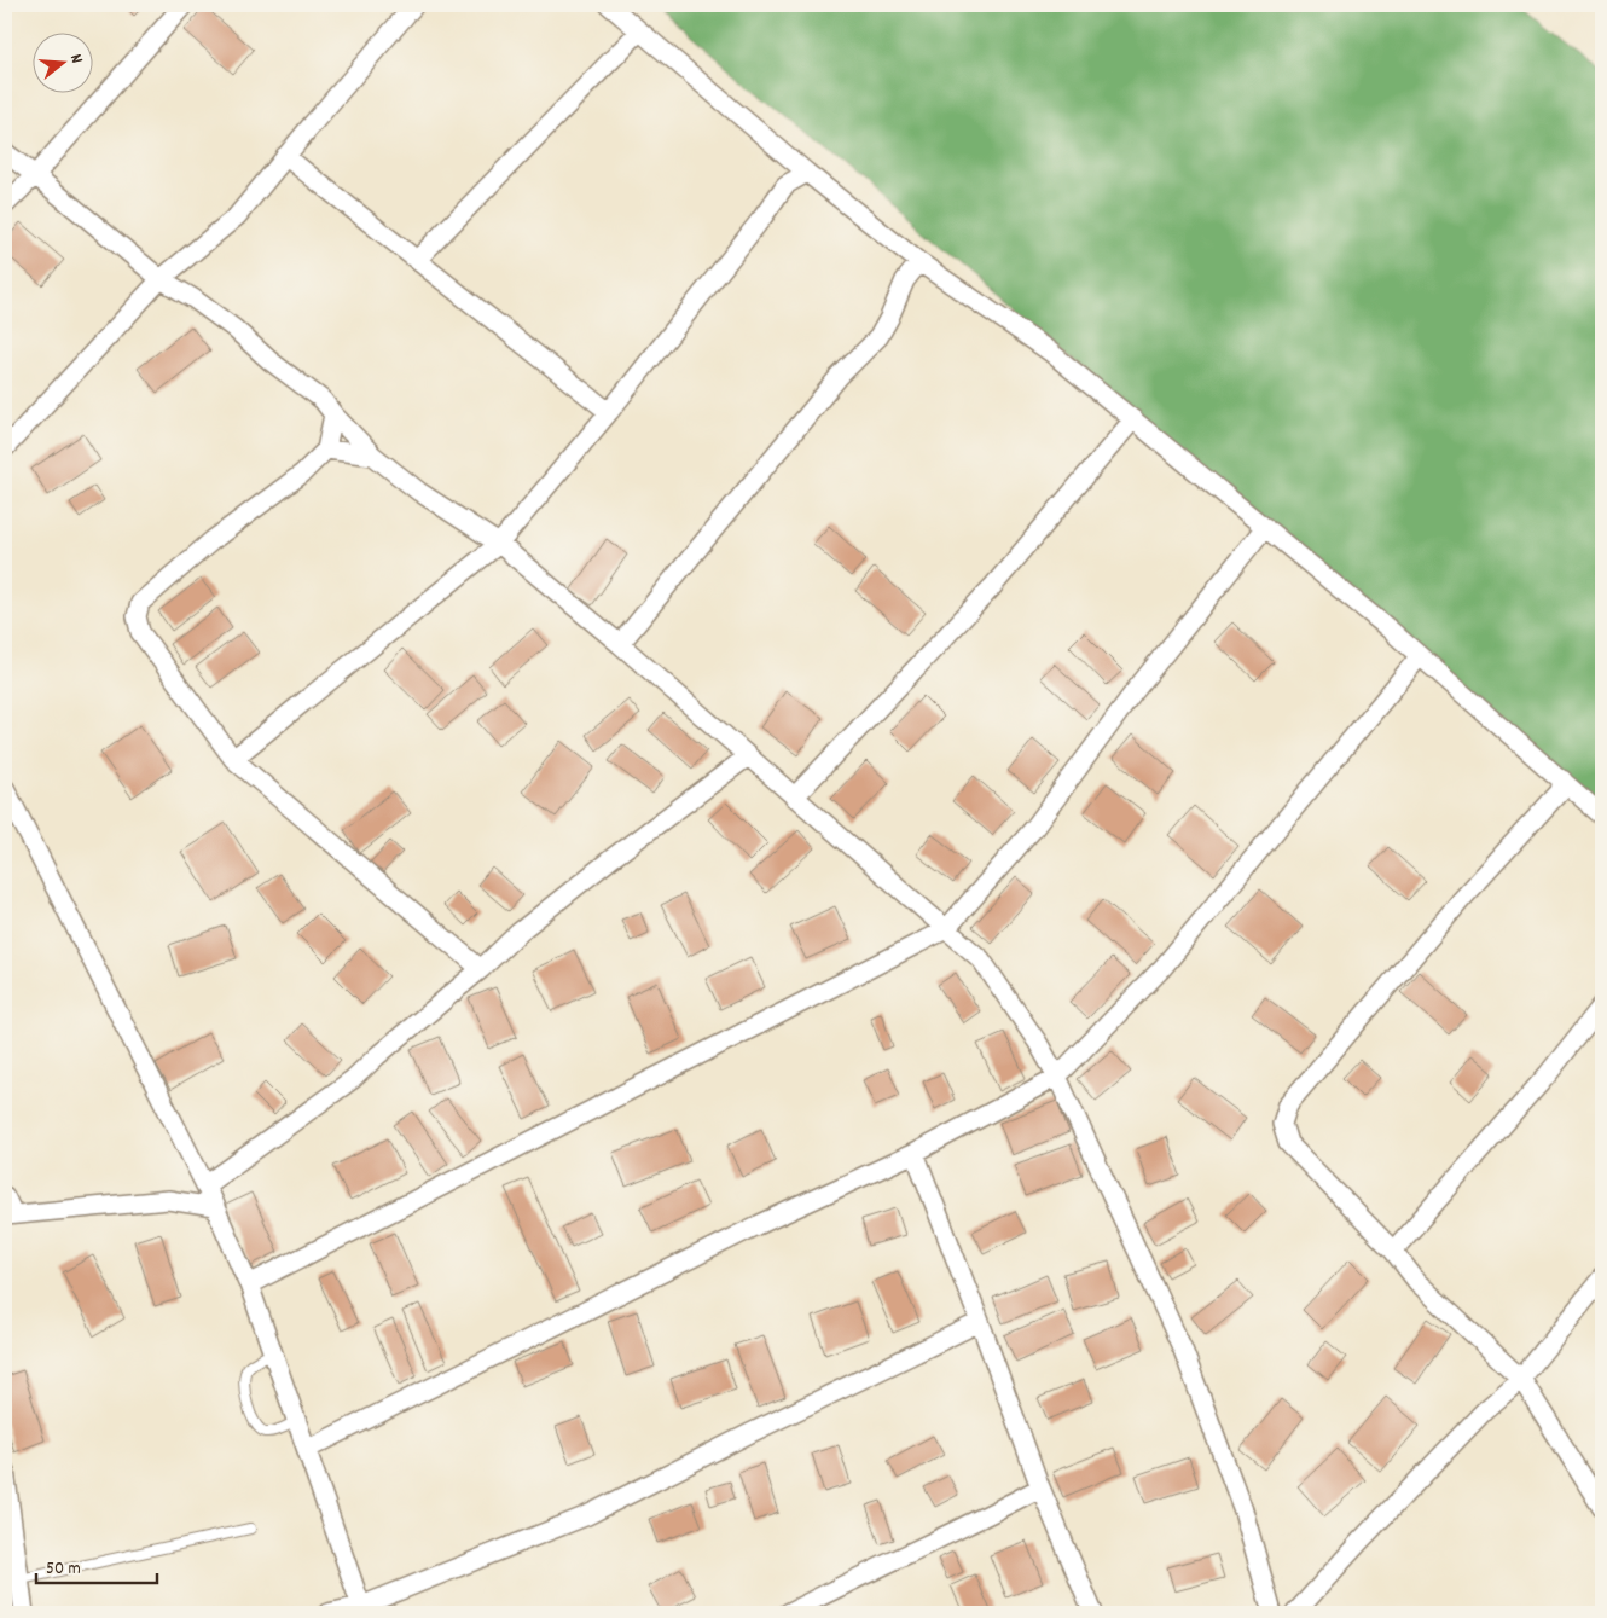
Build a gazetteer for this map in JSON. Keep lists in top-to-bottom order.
{
  "scale_bar": "50 m",
  "north": "right"
}
